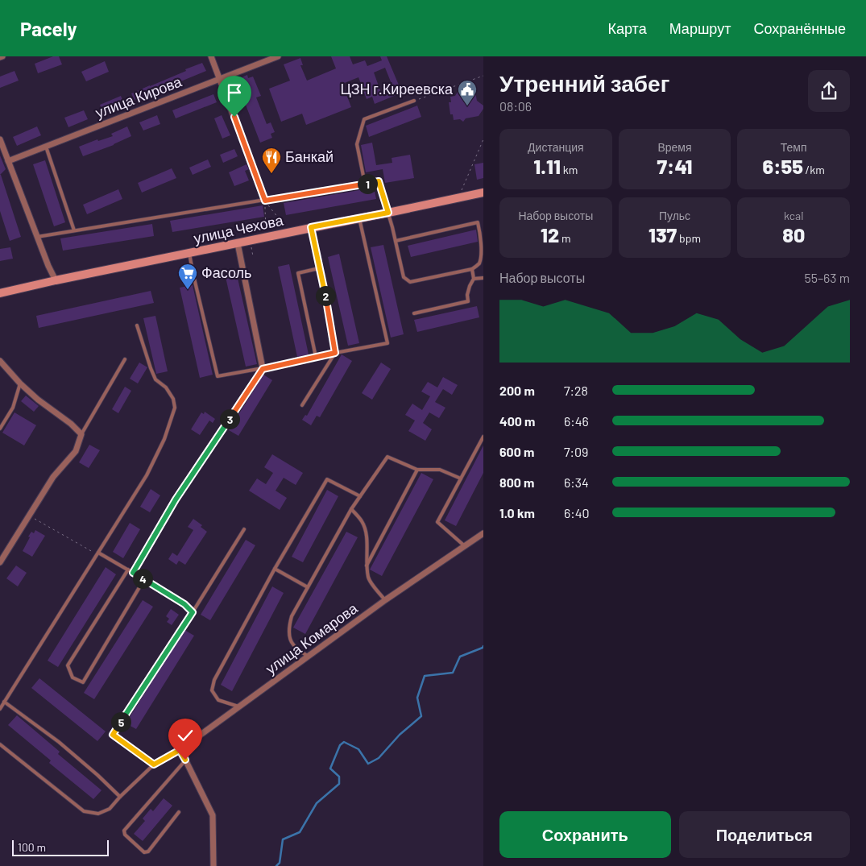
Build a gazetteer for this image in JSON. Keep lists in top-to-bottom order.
{
  "streets": {
    "main road": ["улица Чехова"],
    "street": ["улица Кирова", "улица Комарова"]
  },
  "places": {
    "public building": ["ЦЗН г.Киреевска"],
    "restaurant": ["Банкай"],
    "supermarket": ["Фасоль"]
  },
  "scale_bar": "100 m",
  "page": {
    "header": "Pacely",
    "nav": ["Карта", "Маршрут", "Сохранённые"],
    "heading": ["Утренний забег", "08:06"],
    "stats": [
      ["Дистанция", "1.11 km"],
      ["Время", "7:41"],
      ["Темп", "6:55 /km"],
      ["Набор высоты", "12 m"],
      ["Пульс", "137 bpm"],
      ["kcal", "80"]
    ],
    "pins": [
      "1",
      "2",
      "3",
      "4",
      "5"
    ],
    "chart": ["Набор высоты", "55–63 m"],
    "list": [
      {
        "name": "200 m",
        "note": "7:28"
      },
      {
        "name": "400 m",
        "note": "6:46"
      },
      {
        "name": "600 m",
        "note": "7:09"
      },
      {
        "name": "800 m",
        "note": "6:34"
      },
      {
        "name": "1.0 km",
        "note": "6:40"
      }
    ],
    "buttons": ["Сохранить", "Поделиться"],
    "scale": "100 m"
  }
}
